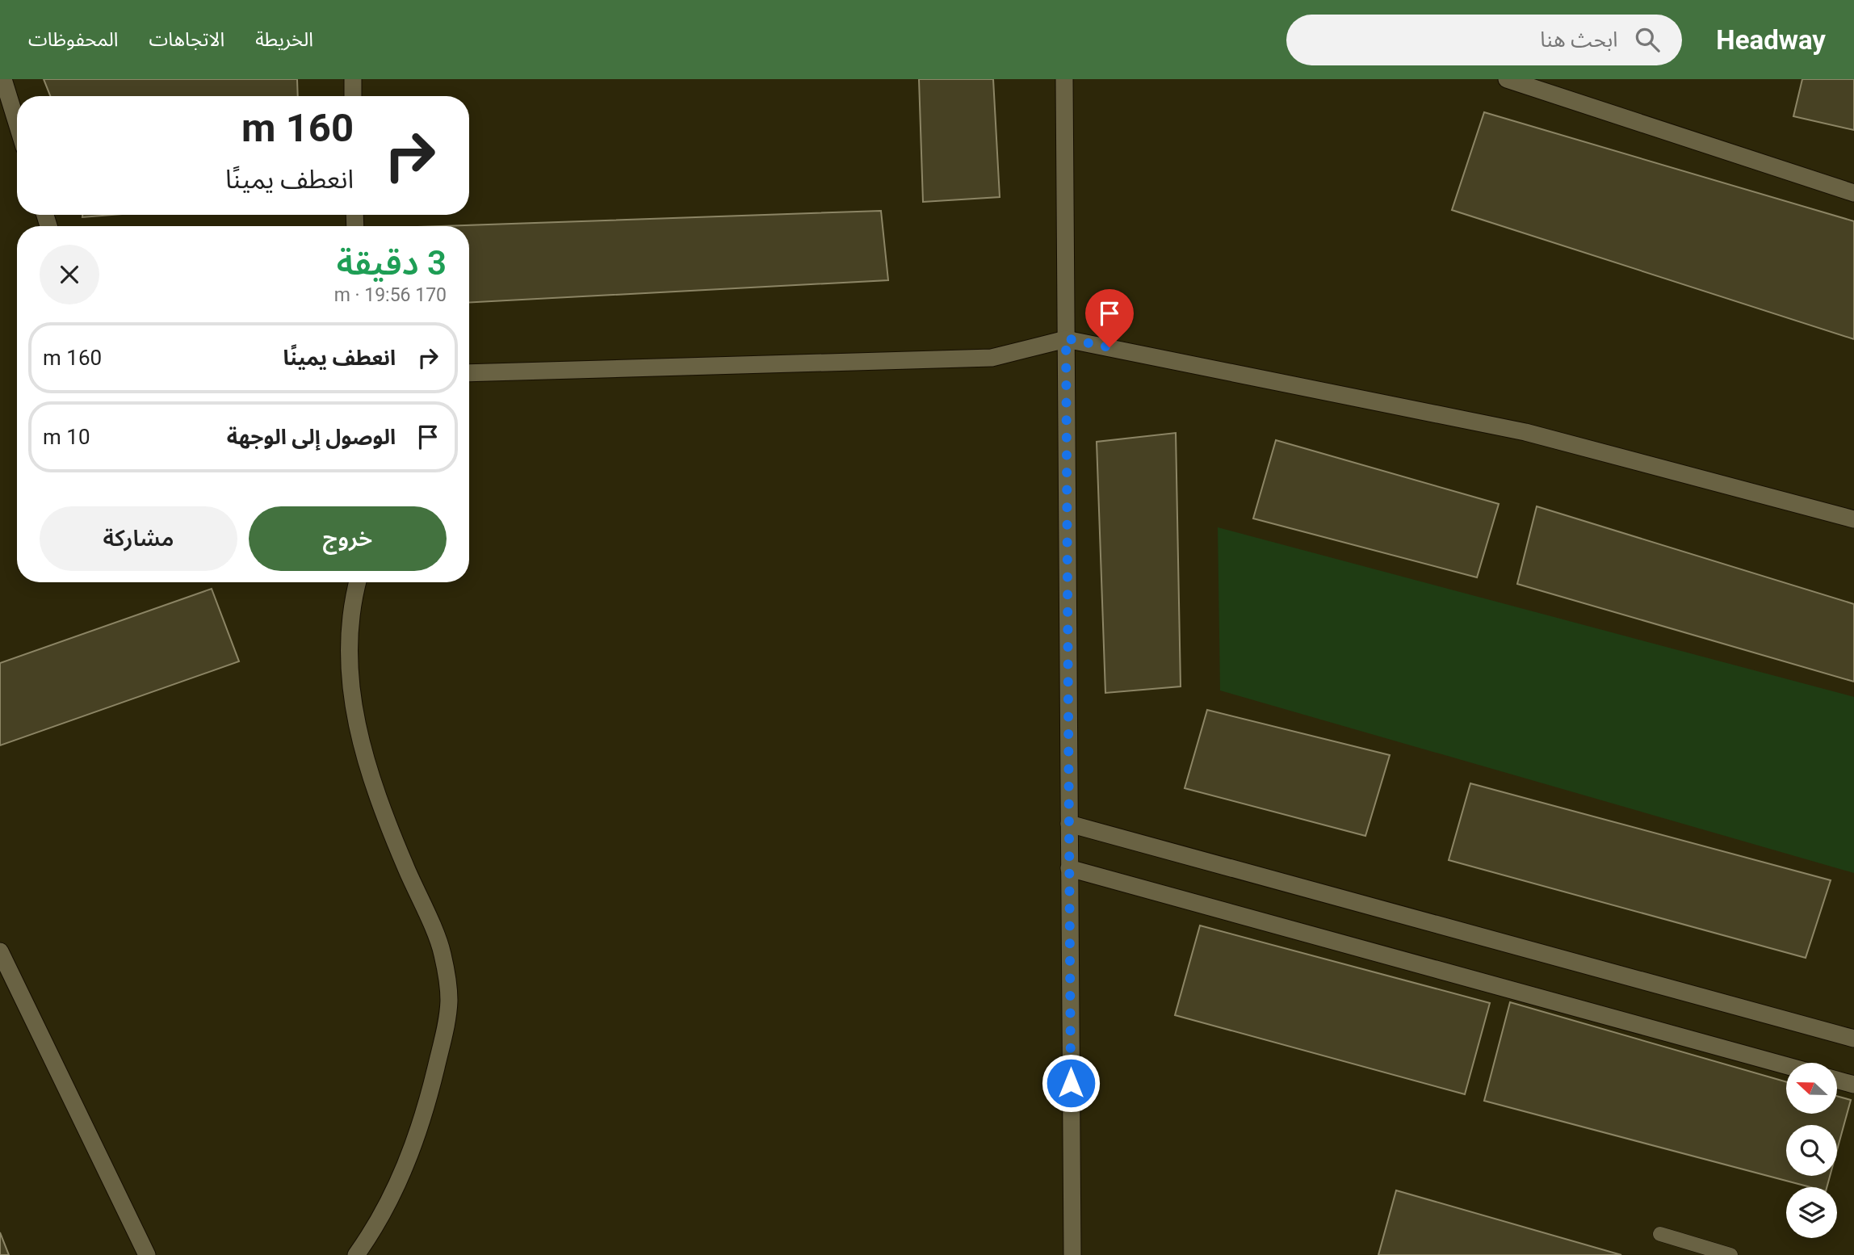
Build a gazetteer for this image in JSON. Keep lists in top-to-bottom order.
{
  "north": "left",
  "page": {
    "header": "Headway",
    "search": "ابحث هنا",
    "nav": ["الخريطة", "الاتجاهات", "المحفوظات"],
    "turn": ["160 m", "انعطف يمينًا"],
    "heading": ["3 دقيقة", "170 m · 19:56"],
    "list": [
      {
        "name": "انعطف يمينًا",
        "value": "160 m"
      },
      {
        "name": "الوصول إلى الوجهة",
        "value": "10 m"
      }
    ],
    "buttons": ["خروج", "مشاركة"]
  }
}
